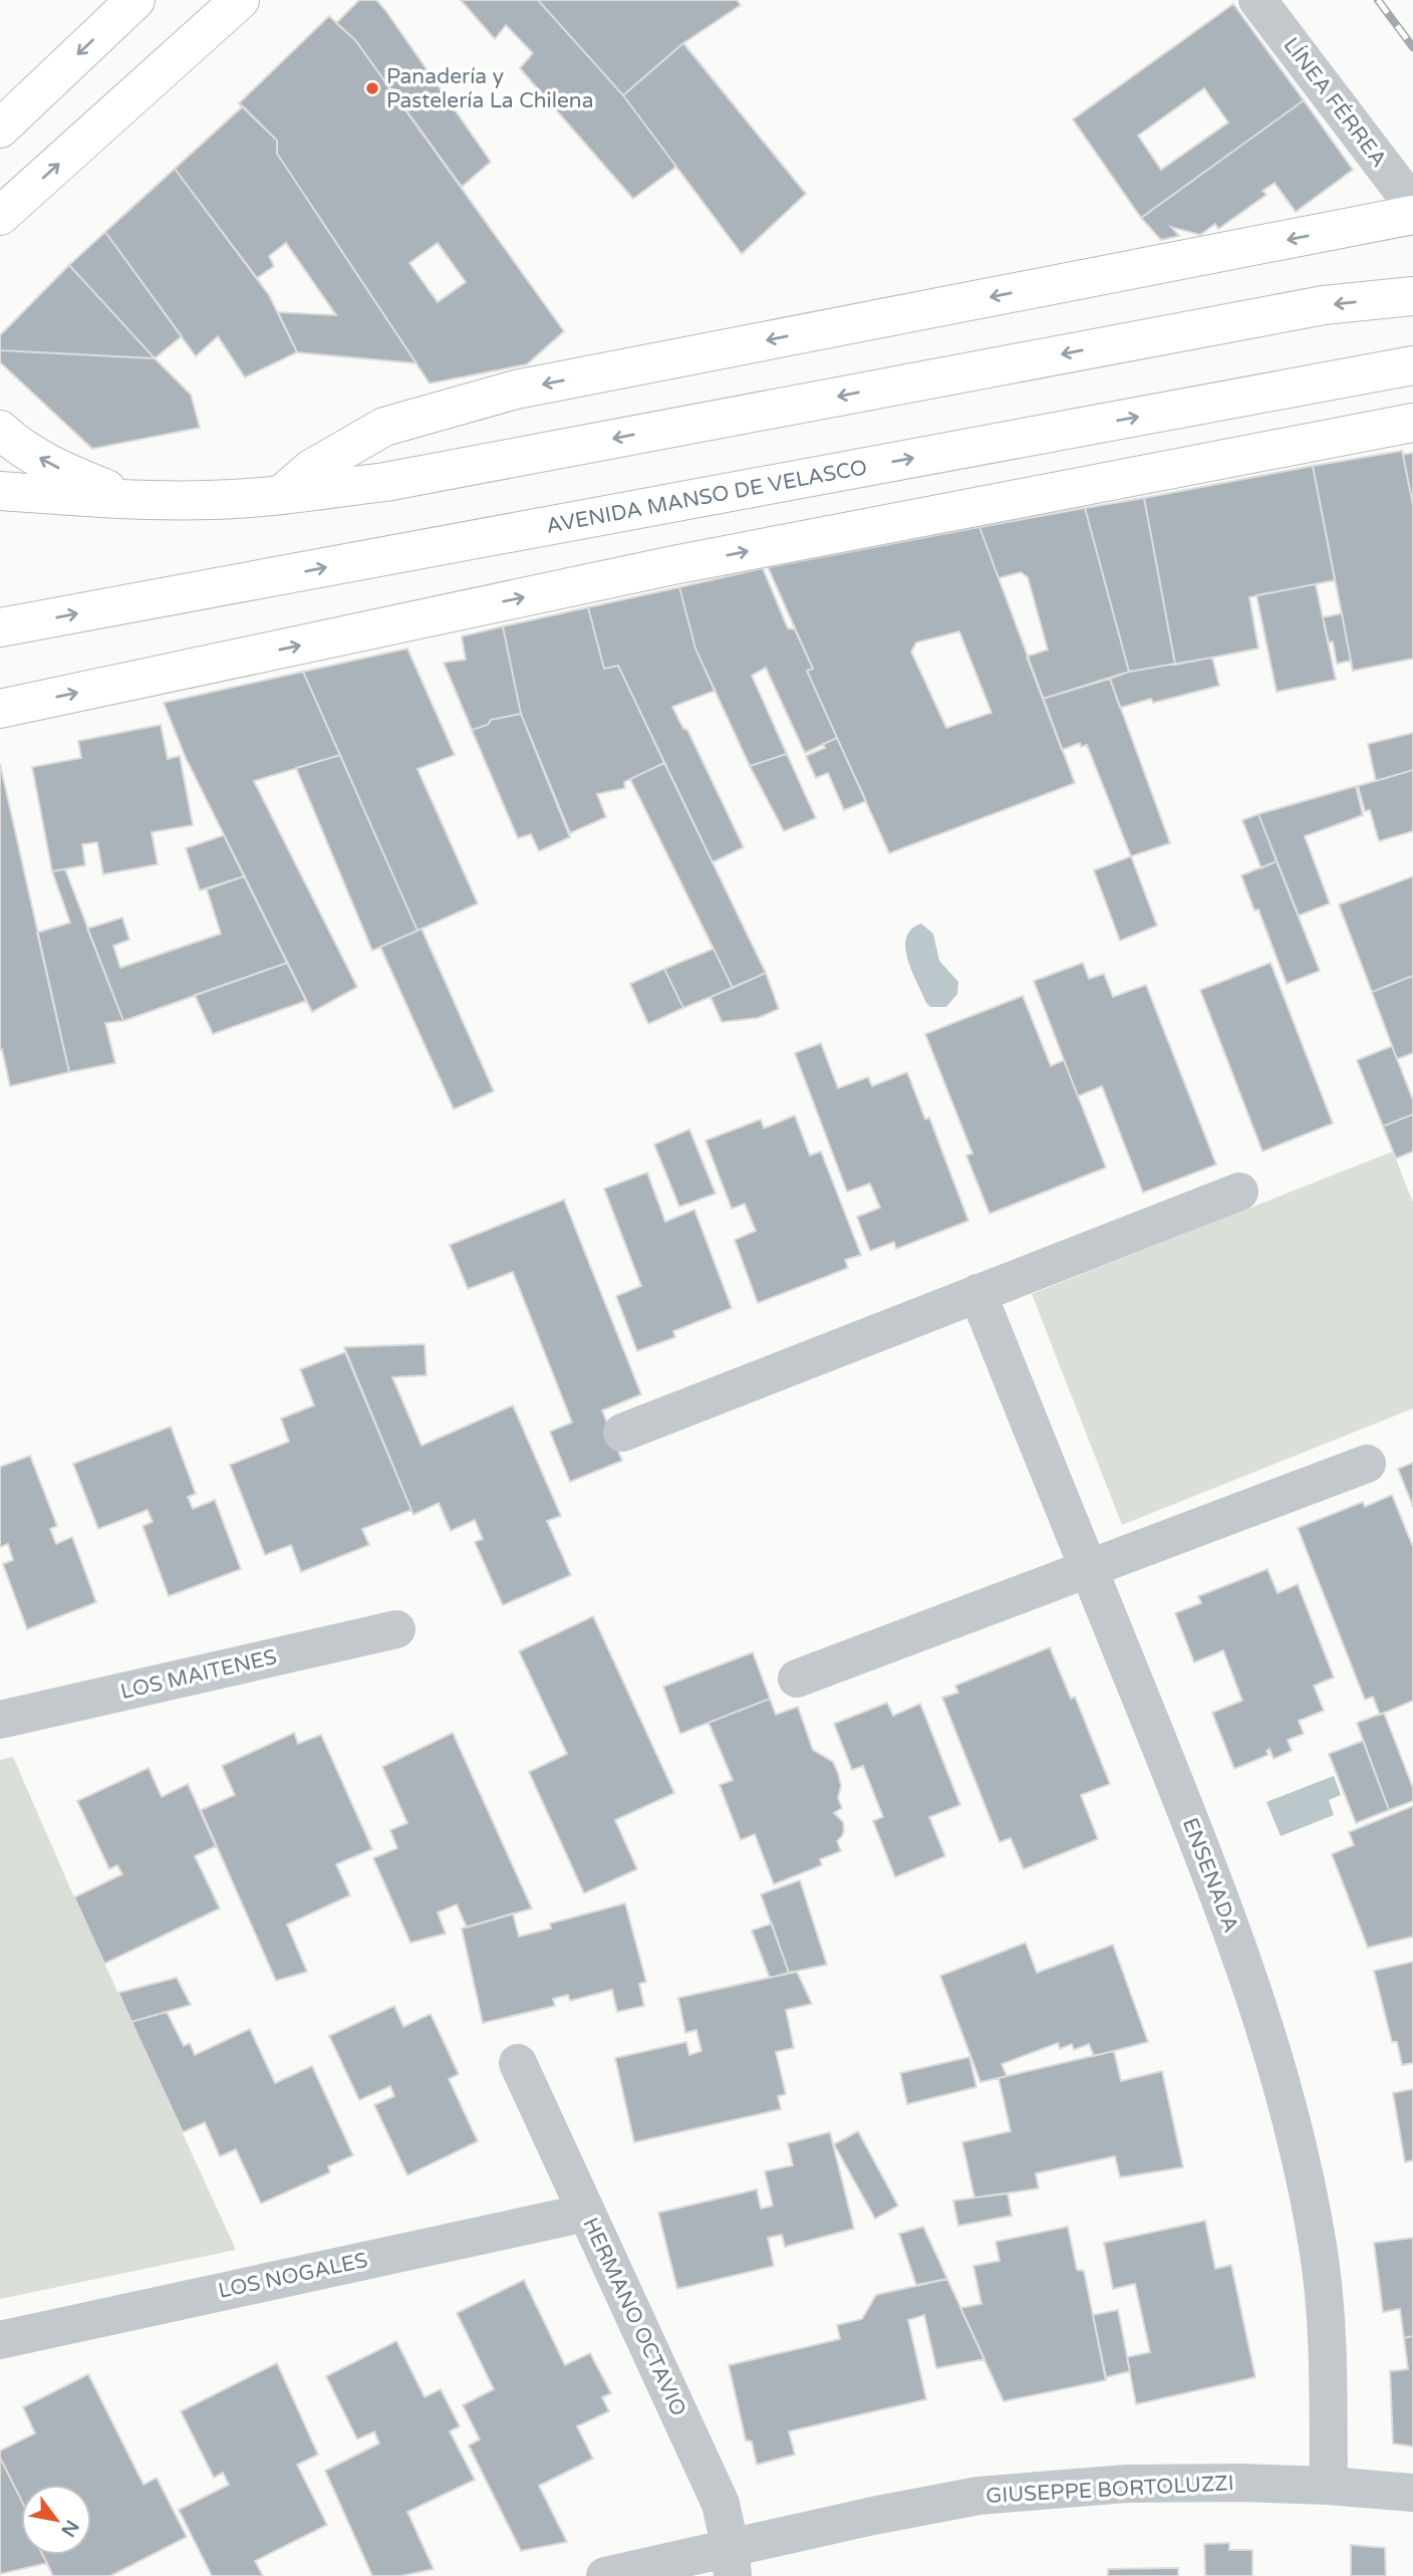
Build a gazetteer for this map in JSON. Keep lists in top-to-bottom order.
{
  "streets": {
    "main road": ["AVENIDA MANSO DE VELASCO"],
    "street": [
      "LÍNEA FÉRREA",
      "LOS MAITENES",
      "ENSENADA",
      "LOS NOGALES",
      "HERMANO OCTAVIO",
      "GIUSEPPE BORTOLUZZI"
    ]
  },
  "crossings": [
    ["ENSENADA", "GIUSEPPE BORTOLUZZI"],
    ["LOS NOGALES", "HERMANO OCTAVIO"],
    ["HERMANO OCTAVIO", "GIUSEPPE BORTOLUZZI"]
  ],
  "places": ["Panadería y Pastelería La Chilena"],
  "north": "bottom right"
}
